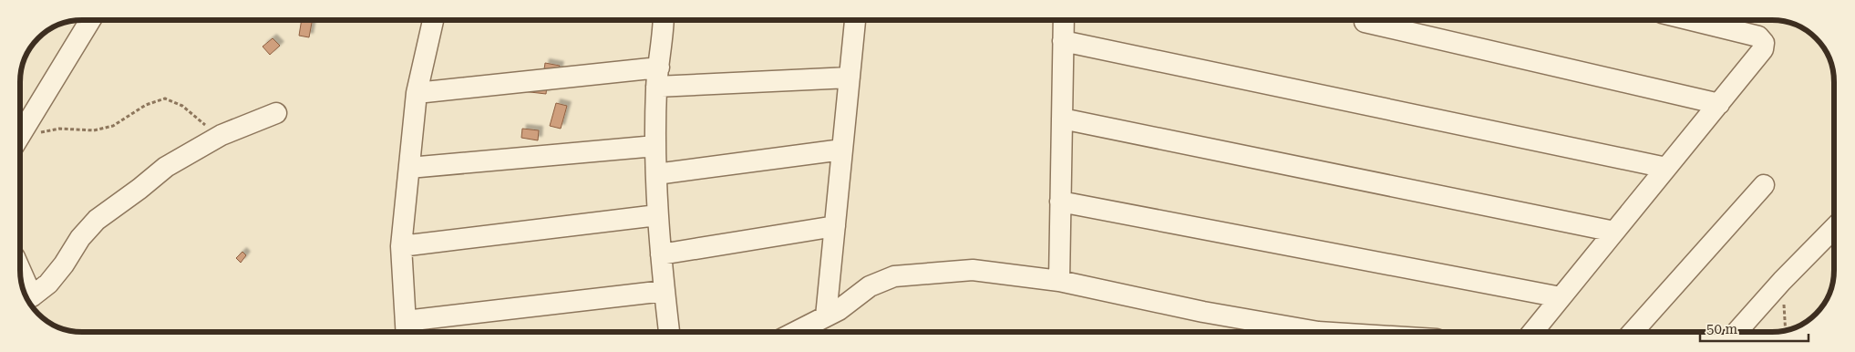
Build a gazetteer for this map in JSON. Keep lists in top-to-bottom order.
{
  "scale_bar": "50 m"
}
